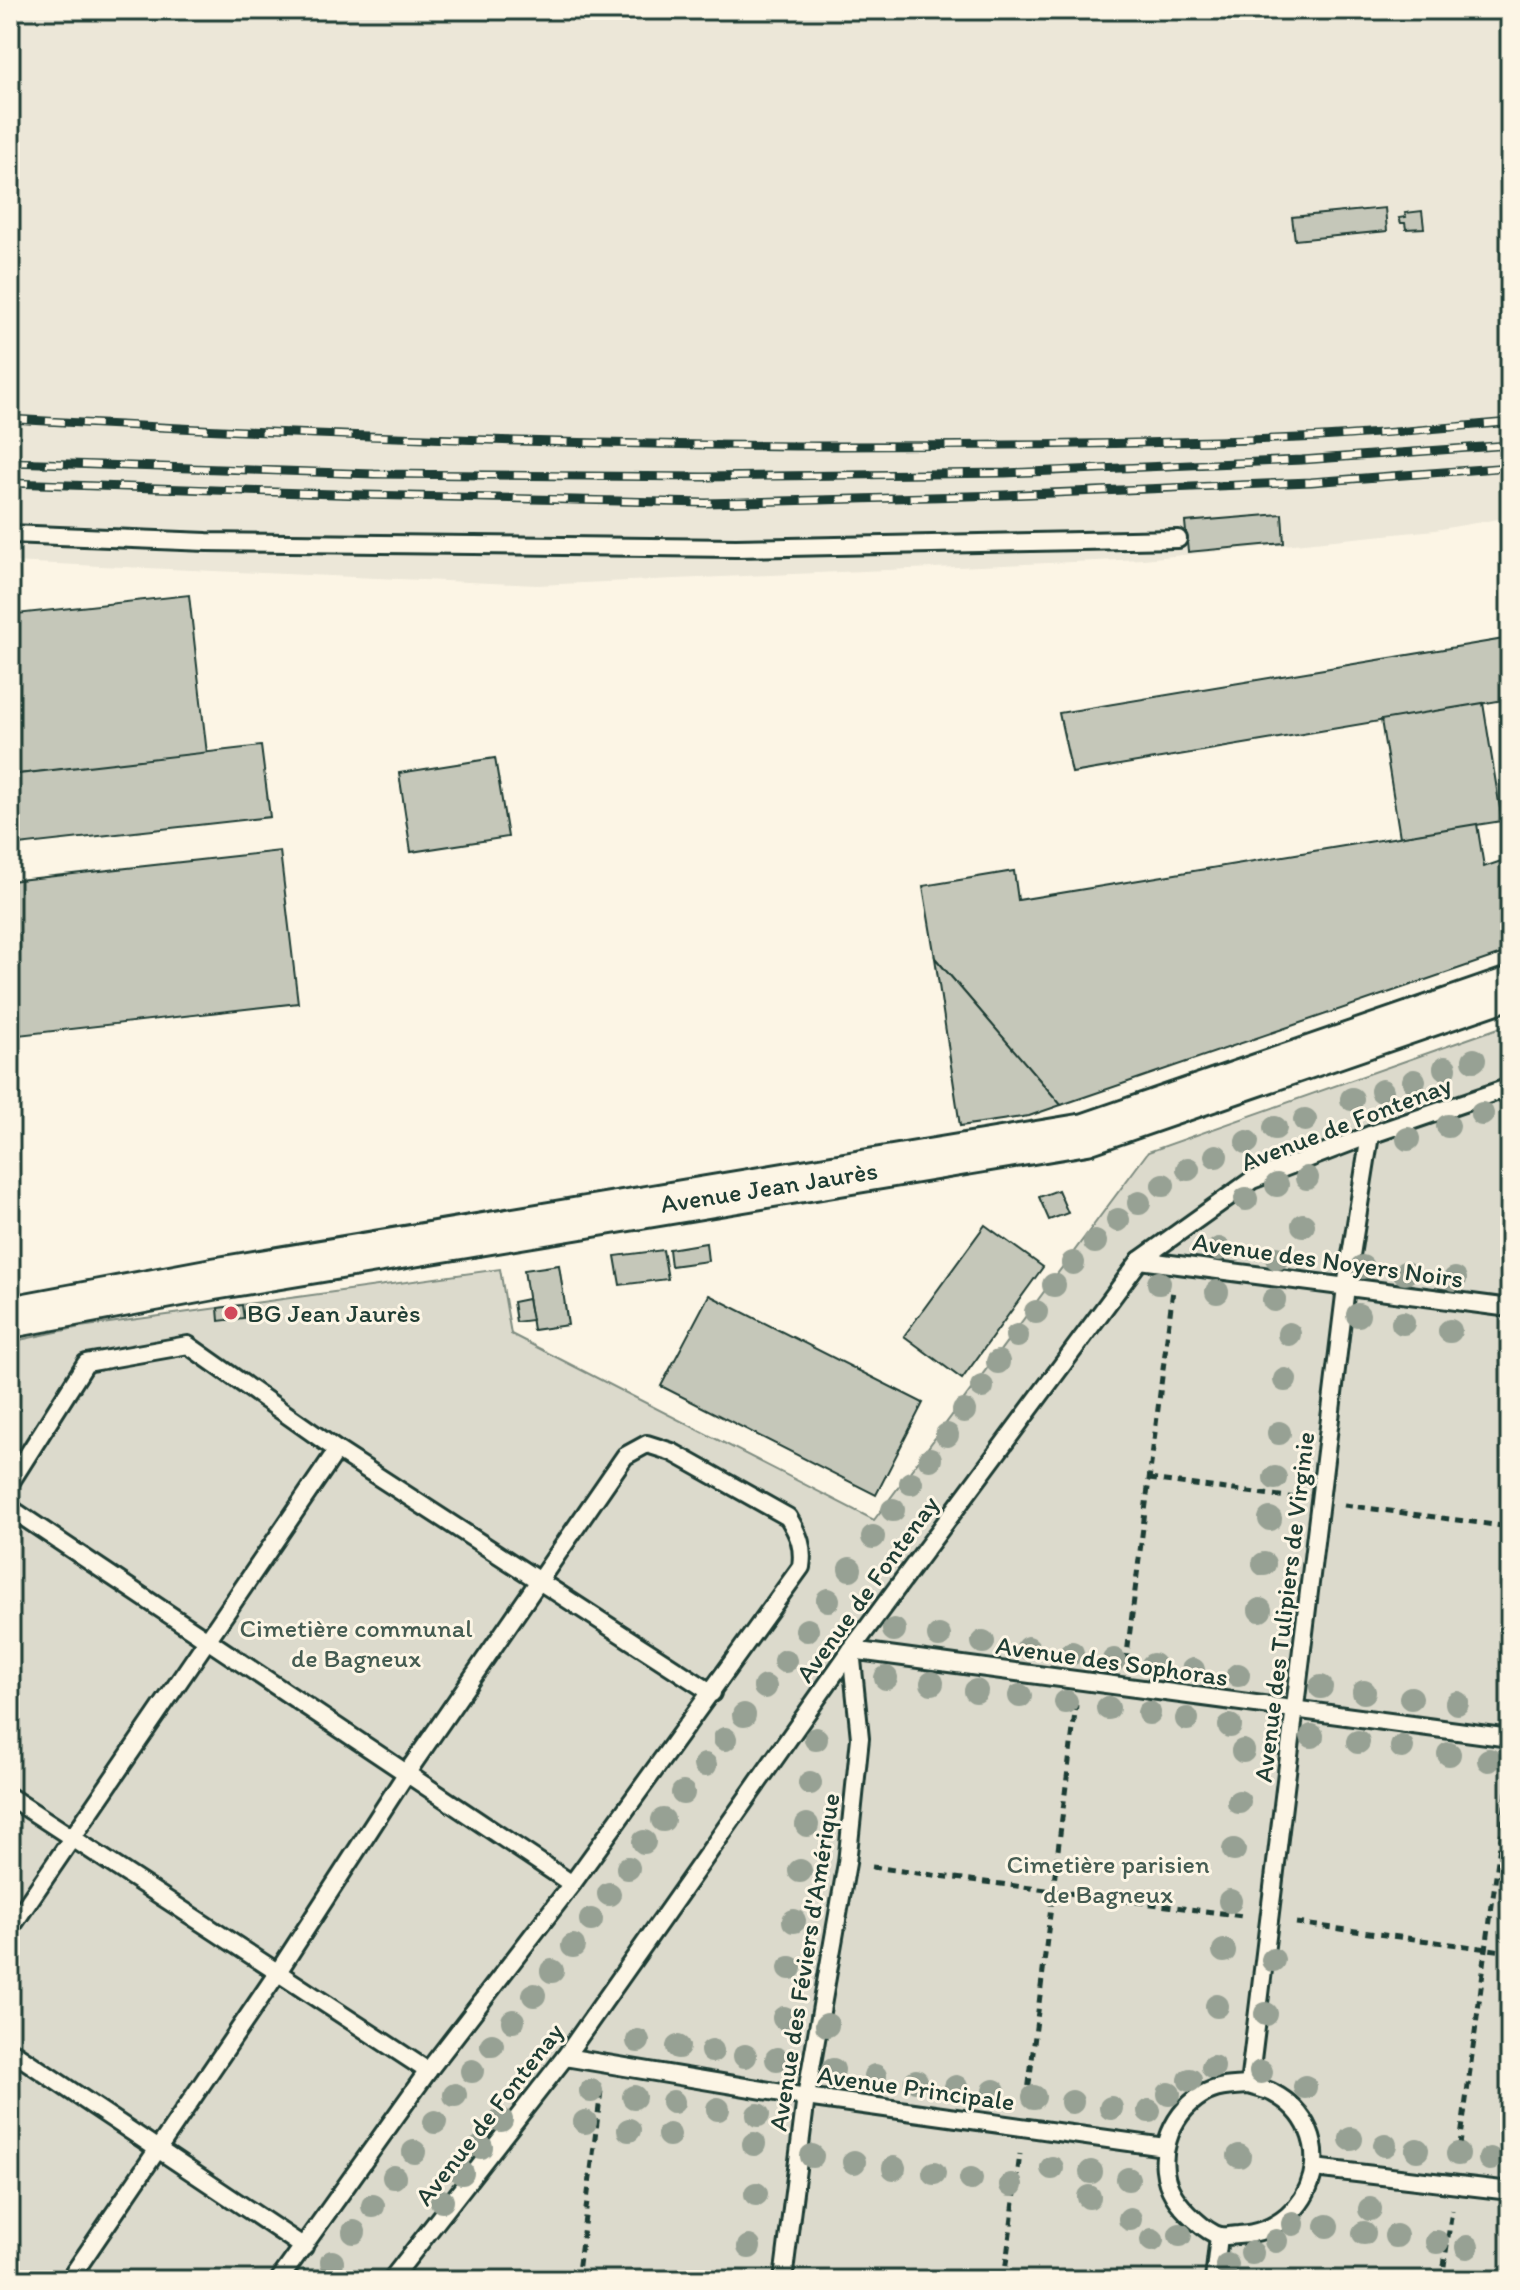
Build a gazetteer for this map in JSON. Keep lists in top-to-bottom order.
{
  "streets": {
    "street": ["Avenue Jean Jaurès"],
    "lane": [
      "Avenue de Fontenay",
      "Avenue des Noyers Noirs",
      "Avenue des Tulipiers de Virginie",
      "Avenue des Sophoras",
      "Avenue des Féviers d'Amérique",
      "Avenue Principale"
    ]
  },
  "crossings": [
    ["Avenue de Fontenay", "Avenue des Noyers Noirs"],
    ["Avenue de Fontenay", "Avenue des Tulipiers de Virginie"],
    ["Avenue de Fontenay", "Avenue des Sophoras"],
    ["Avenue de Fontenay", "Avenue des Féviers d'Amérique"],
    ["Avenue de Fontenay", "Avenue Principale"],
    ["Avenue des Noyers Noirs", "Avenue des Tulipiers de Virginie"],
    ["Avenue des Tulipiers de Virginie", "Avenue des Sophoras"],
    ["Avenue des Tulipiers de Virginie", "Avenue Principale"],
    ["Avenue des Sophoras", "Avenue des Féviers d'Amérique"],
    ["Avenue des Féviers d'Amérique", "Avenue Principale"]
  ],
  "parks": ["Cimetière communal de Bagneux", "Cimetière parisien de Bagneux"],
  "places": ["BG Jean Jaurès"]
}
